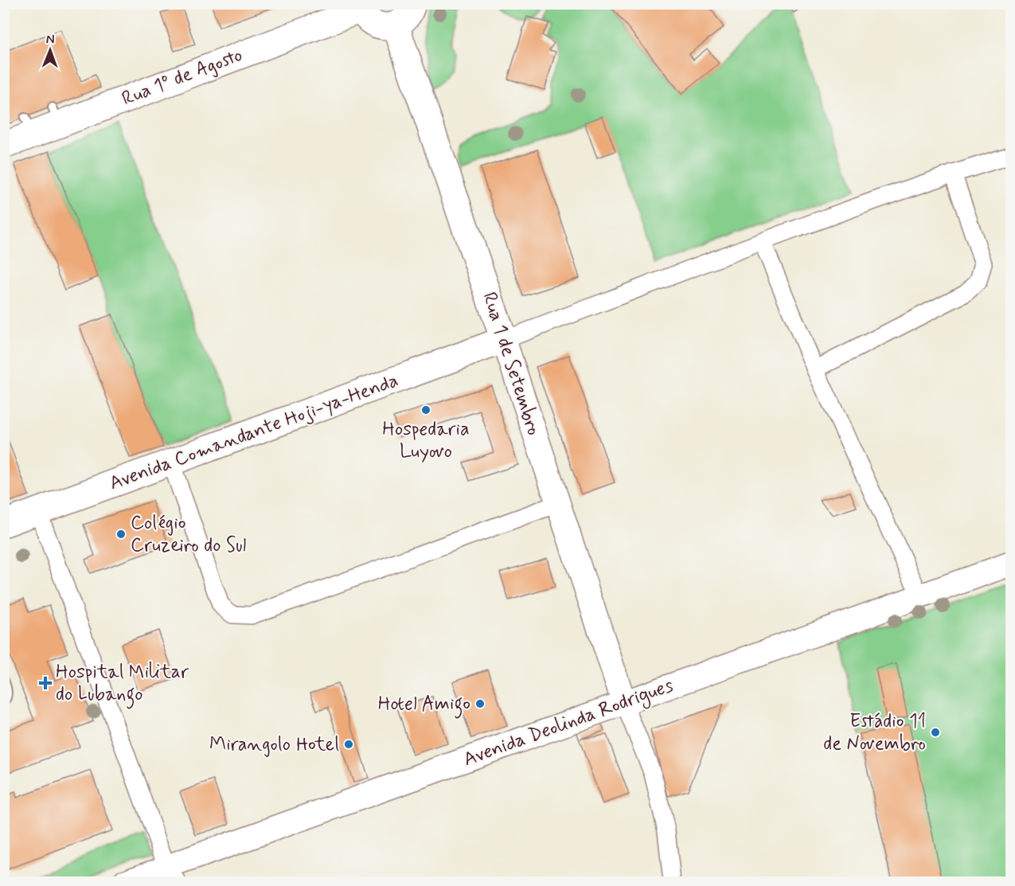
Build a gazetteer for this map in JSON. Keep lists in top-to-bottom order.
{
  "streets": {
    "main road": ["Rua 1º de Agosto", "Rua 1 de Setembro", "Avenida Comandante Hoji-ya-Henda"],
    "street": ["Avenida Deolinda Rodrigues"]
  },
  "crossings": [
    ["Rua 1 de Setembro", "Avenida Comandante Hoji-ya-Henda"],
    ["Rua 1 de Setembro", "Avenida Deolinda Rodrigues"]
  ],
  "places": {
    "other": [
      "Hospedaria Luyovo",
      "Colégio Cruzeiro do Sul",
      "Hotel Amigo",
      "Estádio 11 de Novembro",
      "Mirangolo Hotel"
    ],
    "health": ["Hospital Militar do Lubango"]
  },
  "north": "top"
}
